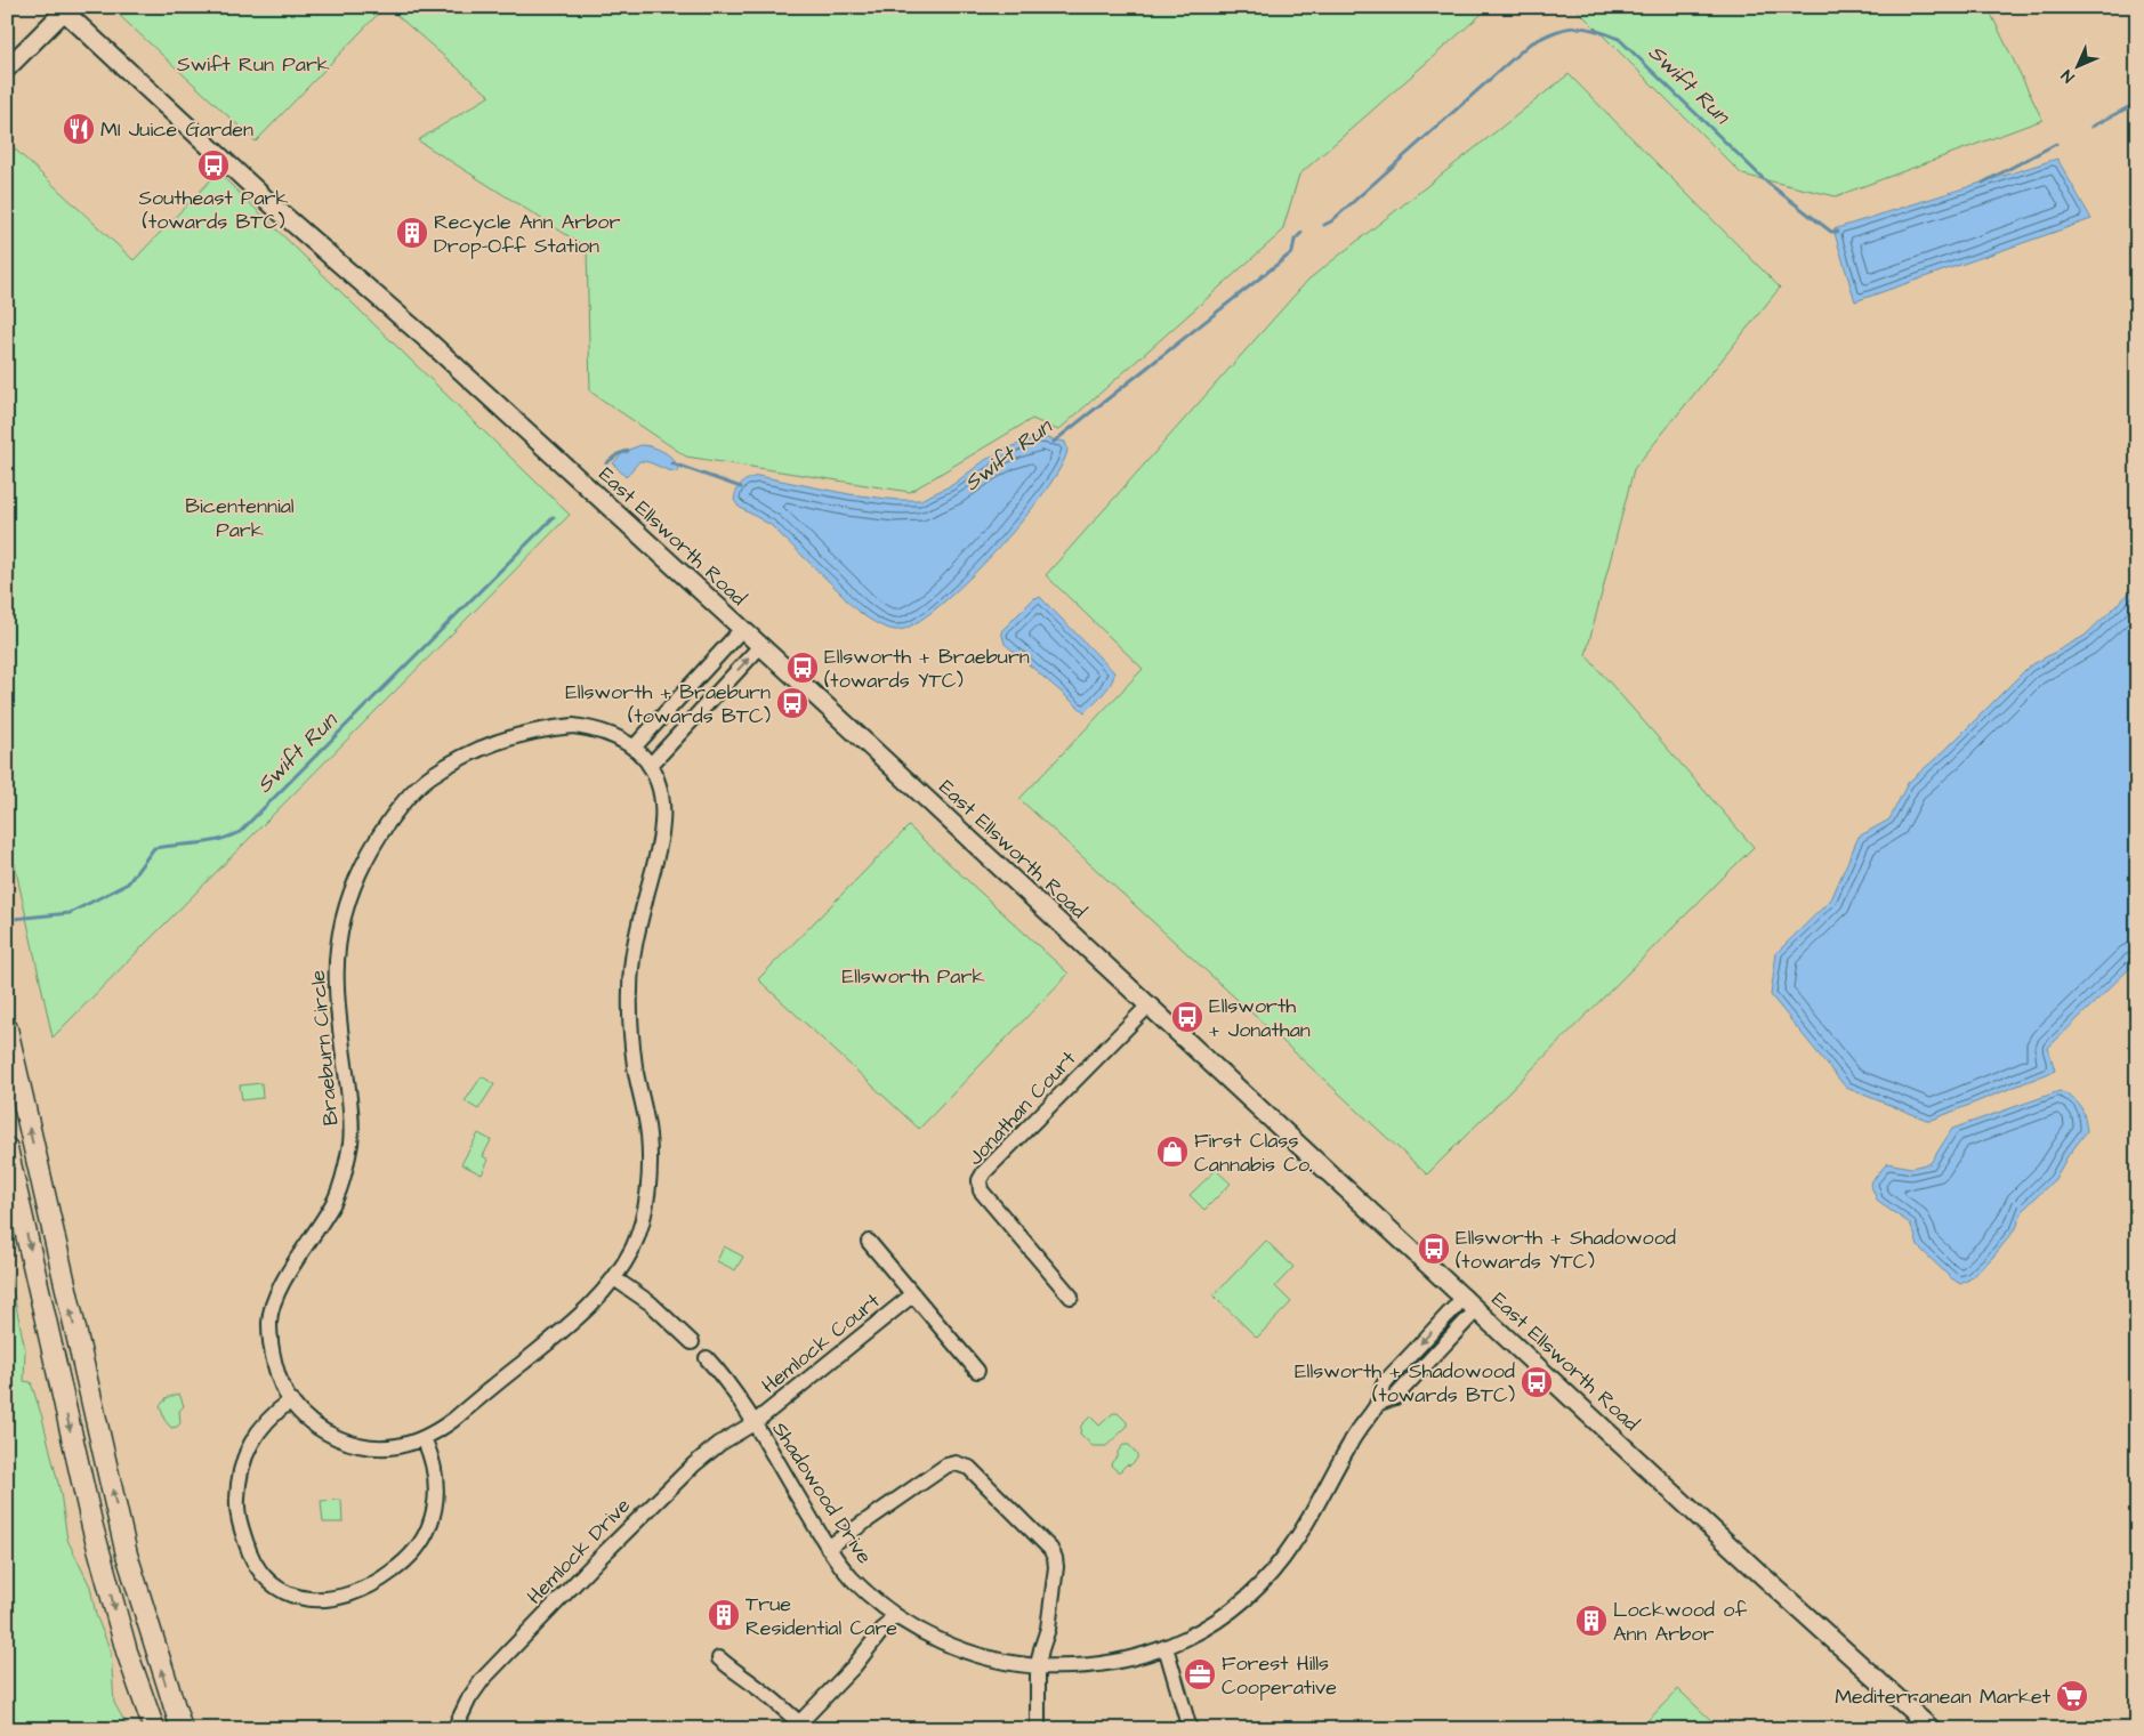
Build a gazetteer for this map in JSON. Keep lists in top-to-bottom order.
{
  "streets": {
    "main road": ["East Ellsworth Road"],
    "street": [
      "Braeburn Circle",
      "Jonathan Court",
      "Hemlock Court",
      "Shadowood Drive",
      "Hemlock Drive"
    ]
  },
  "crossings": [
    ["East Ellsworth Road", "Jonathan Court"],
    ["East Ellsworth Road", "Shadowood Drive"],
    ["Hemlock Court", "Shadowood Drive"],
    ["Hemlock Court", "Hemlock Drive"],
    ["Shadowood Drive", "Hemlock Drive"]
  ],
  "water": ["Swift Run"],
  "parks": ["Swift Run Park", "Bicentennial Park", "Ellsworth Park"],
  "places": {
    "restaurant": ["MI Juice Garden"],
    "bus stop": [
      "Southeast Park (towards BTC)",
      "Ellsworth + Braeburn (towards YTC)",
      "Ellsworth + Braeburn (towards BTC)",
      "Ellsworth + Jonathan",
      "Ellsworth + Shadowood (towards YTC)",
      "Ellsworth + Shadowood (towards BTC)"
    ],
    "building": ["Recycle Ann Arbor Drop-Off Station", "True Residential Care", "Lockwood of Ann Arbor"],
    "shop": ["First Class Cannabis Co."],
    "office": ["Forest Hills Cooperative"],
    "supermarket": ["Mediterranean Market"]
  },
  "north": "bottom left"
}
